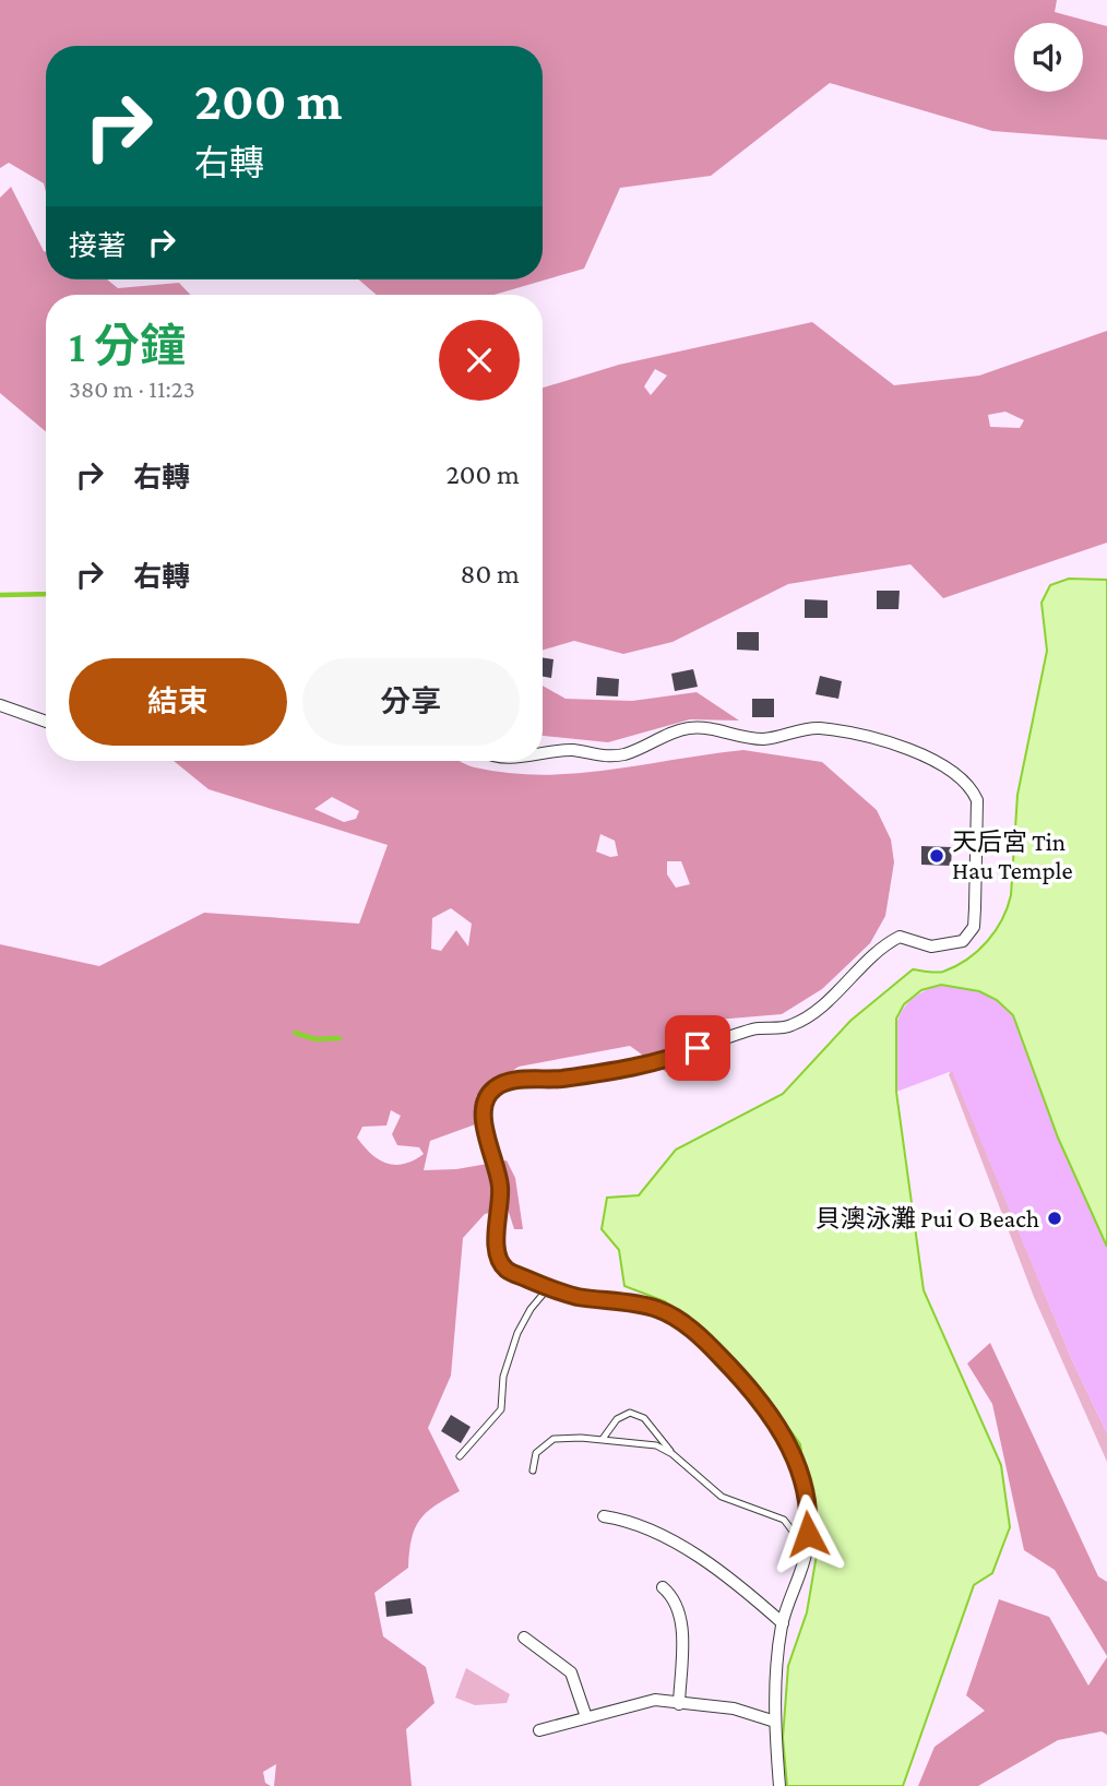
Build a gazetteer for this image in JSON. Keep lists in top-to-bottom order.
{
  "places": ["天后宮 Tin Hau Temple", "貝澳泳灘 Pui O Beach"],
  "page": {
    "turn": ["200 m", "右轉"],
    "then": "接著",
    "heading": ["1 分鐘", "380 m · 11:23"],
    "list": [
      {
        "name": "右轉",
        "value": "200 m"
      },
      {
        "name": "右轉",
        "value": "80 m"
      }
    ],
    "buttons": ["結束", "分享"]
  }
}
